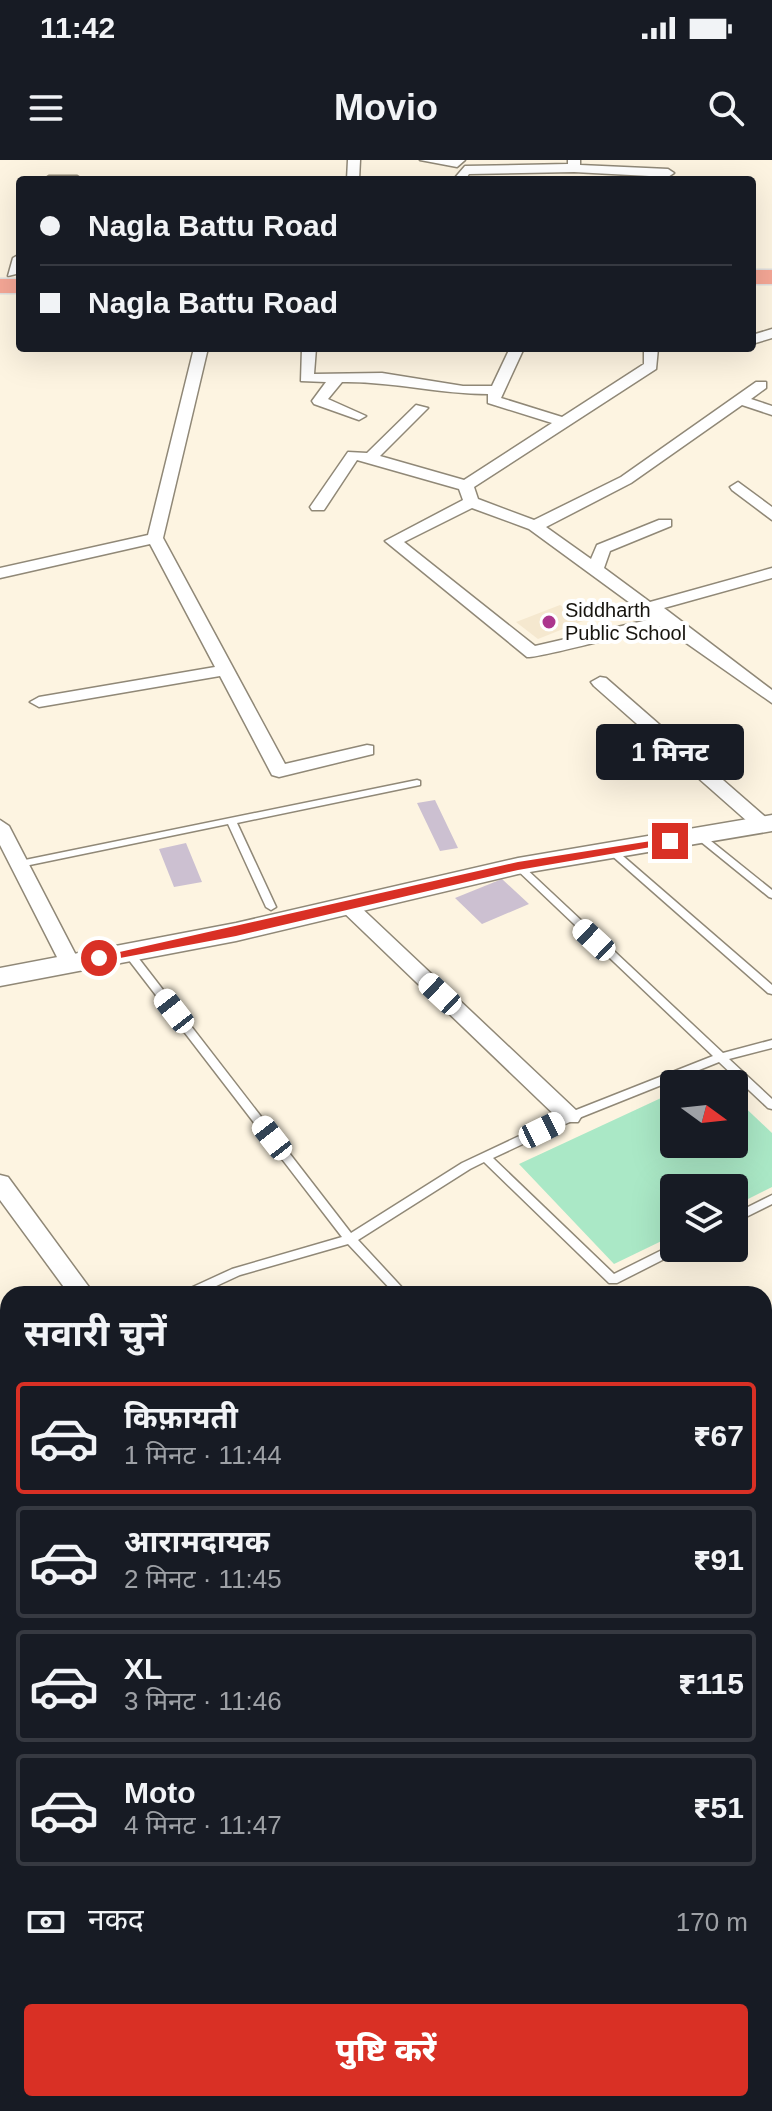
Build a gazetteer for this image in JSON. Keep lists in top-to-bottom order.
{
  "places": ["Siddharth Public School"],
  "north": "right",
  "page": {
    "status": "11:42",
    "header": "Movio",
    "banner": ["Nagla Battu Road", "Nagla Battu Road"],
    "bubble": "1 मिनट",
    "heading": "सवारी चुनें",
    "list": [
      {
        "name": "किफ़ायती",
        "note": "1 मिनट · 11:44",
        "value": "₹67"
      },
      {
        "name": "आरामदायक",
        "note": "2 मिनट · 11:45",
        "value": "₹91"
      },
      {
        "name": "XL",
        "note": "3 मिनट · 11:46",
        "value": "₹115"
      },
      {
        "name": "Moto",
        "note": "4 मिनट · 11:47",
        "value": "₹51"
      }
    ],
    "pay": ["नकद", "170 m"],
    "buttons": "पुष्टि करें"
  }
}
